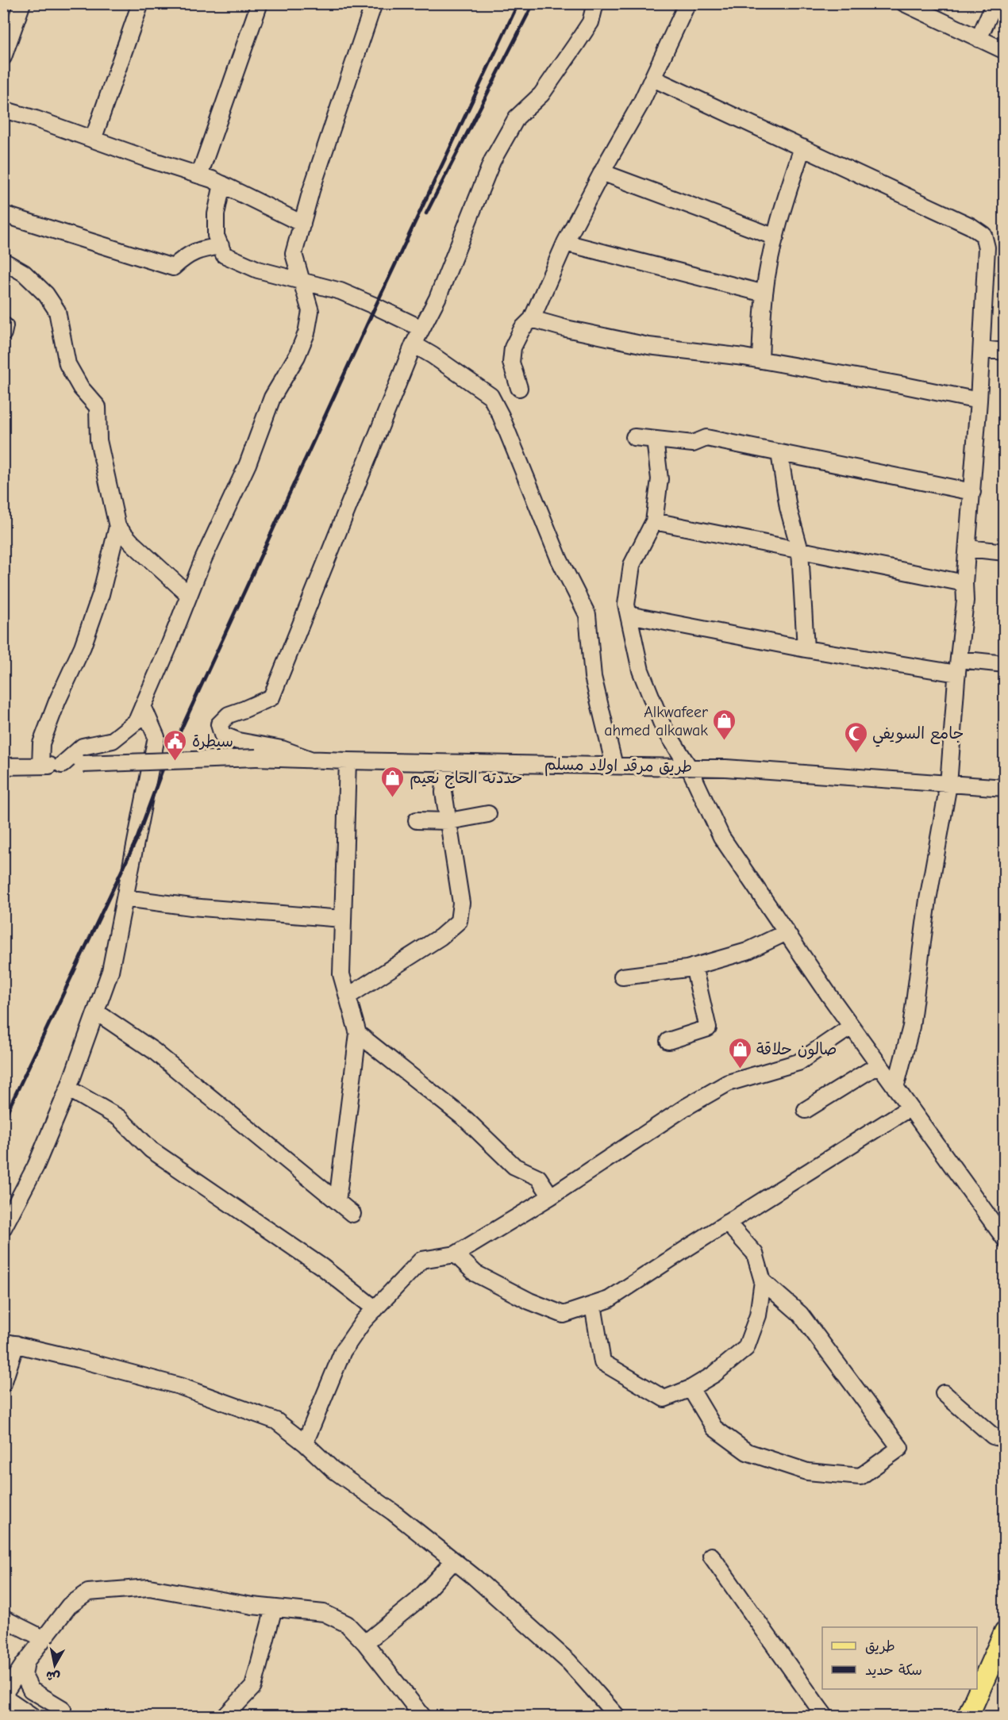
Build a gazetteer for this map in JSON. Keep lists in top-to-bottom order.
{
  "streets": {
    "street": ["طريق مرقد اولاد مسلم"]
  },
  "places": {
    "shop": ["Alkwafeer ahmed alkawak", "حددته الحاج نعيم", "صالون حلاقة"],
    "mosque": ["جامع السويفي"],
    "public building": ["سيطرة"]
  },
  "legend": ["طريق", "سكة حديد"],
  "north": "bottom"
}
